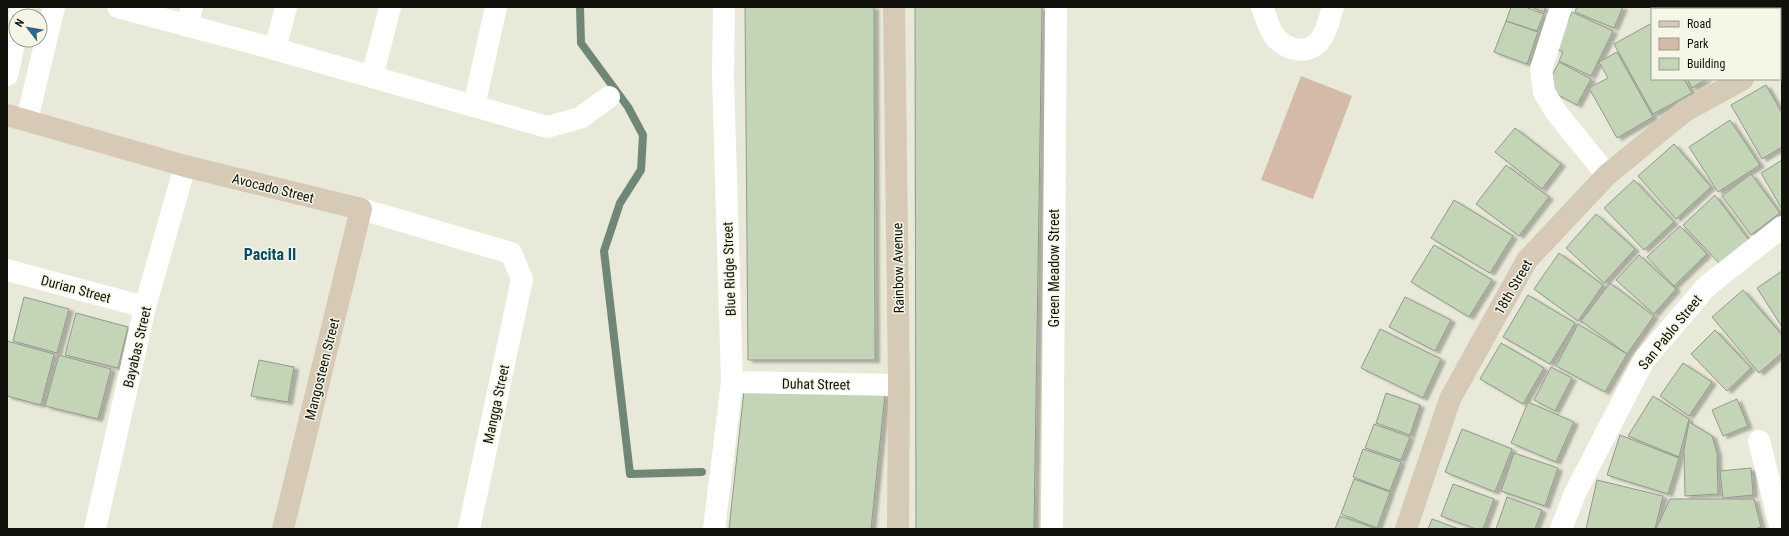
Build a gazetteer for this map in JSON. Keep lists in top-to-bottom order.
{
  "streets": {
    "street": [
      "Avocado Street",
      "Rainbow Avenue",
      "Green Meadow Street",
      "Blue Ridge Street",
      "18th Street",
      "Durian Street",
      "San Pablo Street",
      "Bayabas Street",
      "Mangosteen Street",
      "Duhat Street",
      "Mangga Street"
    ]
  },
  "crossings": [
    ["Avocado Street", "Bayabas Street"],
    ["Avocado Street", "Mangosteen Street"],
    ["Avocado Street", "Mangga Street"],
    ["Rainbow Avenue", "Duhat Street"],
    ["Blue Ridge Street", "Duhat Street"],
    ["Durian Street", "Bayabas Street"]
  ],
  "districts": ["Pacita II"],
  "legend": ["Road", "Park", "Building"],
  "north": "top left"
}
